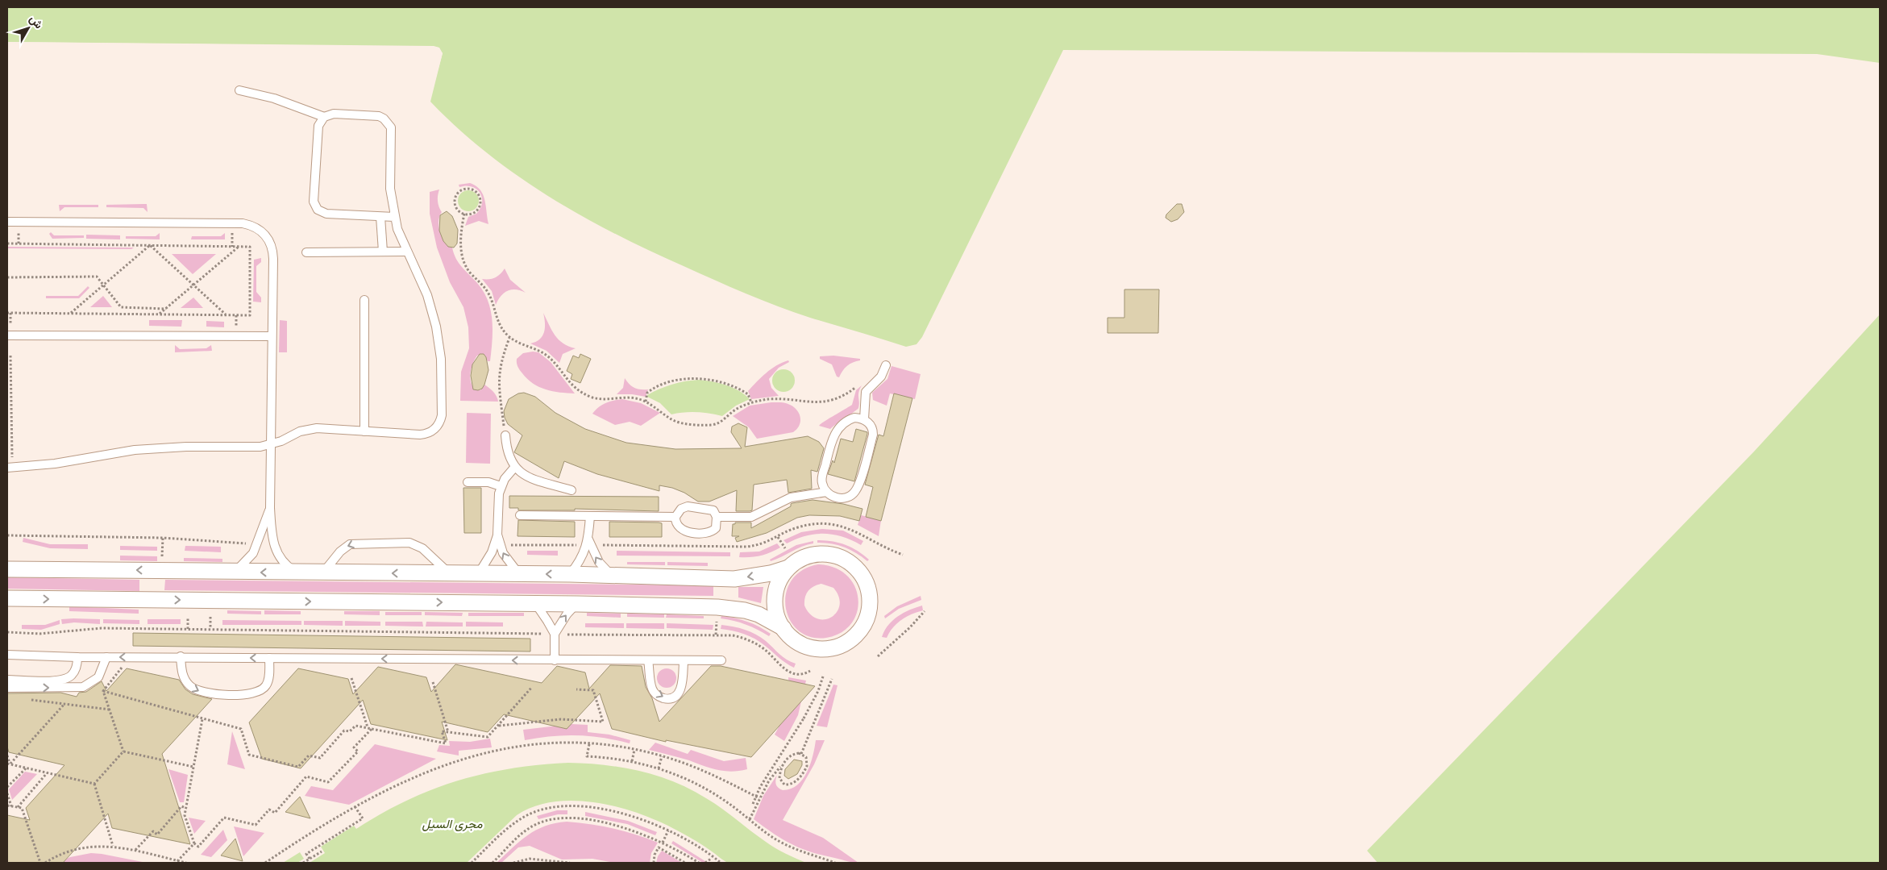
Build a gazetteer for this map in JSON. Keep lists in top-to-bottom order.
{
  "water": ["مجرى السيل"],
  "north": "top right"
}
